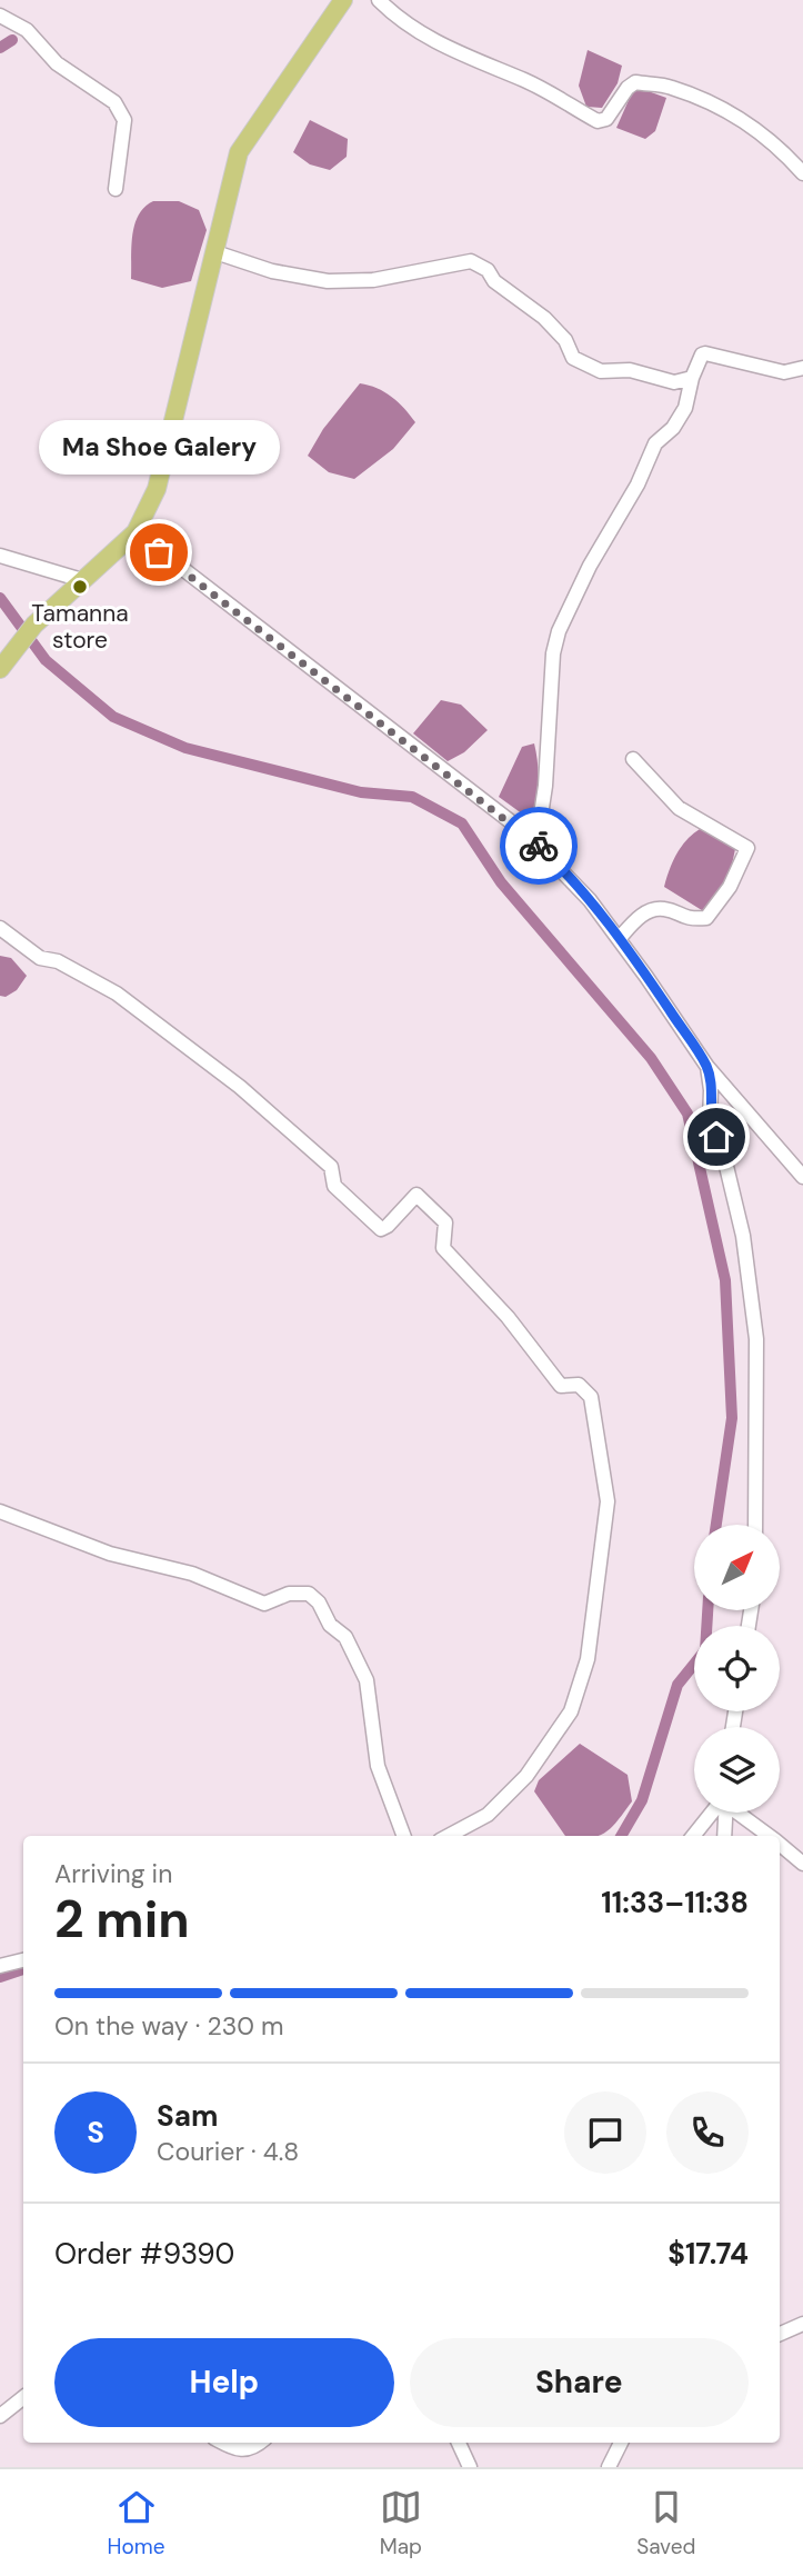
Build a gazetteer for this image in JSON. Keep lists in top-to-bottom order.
{
  "places": ["Ma Shoe Galery", "Tamanna store"],
  "north": "top right",
  "page": {
    "bubble": "Ma Shoe Galery",
    "heading": ["2 min", "Arriving in", "11:33–11:38"],
    "panel": [
      "Sam",
      "Courier · 4.8",
      "Order #9390",
      "$17.74"
    ],
    "bar": "On the way · 230 m",
    "round": "S",
    "buttons": ["Help", "Share"],
    "tabs": ["Home", "Map", "Saved"]
  }
}
